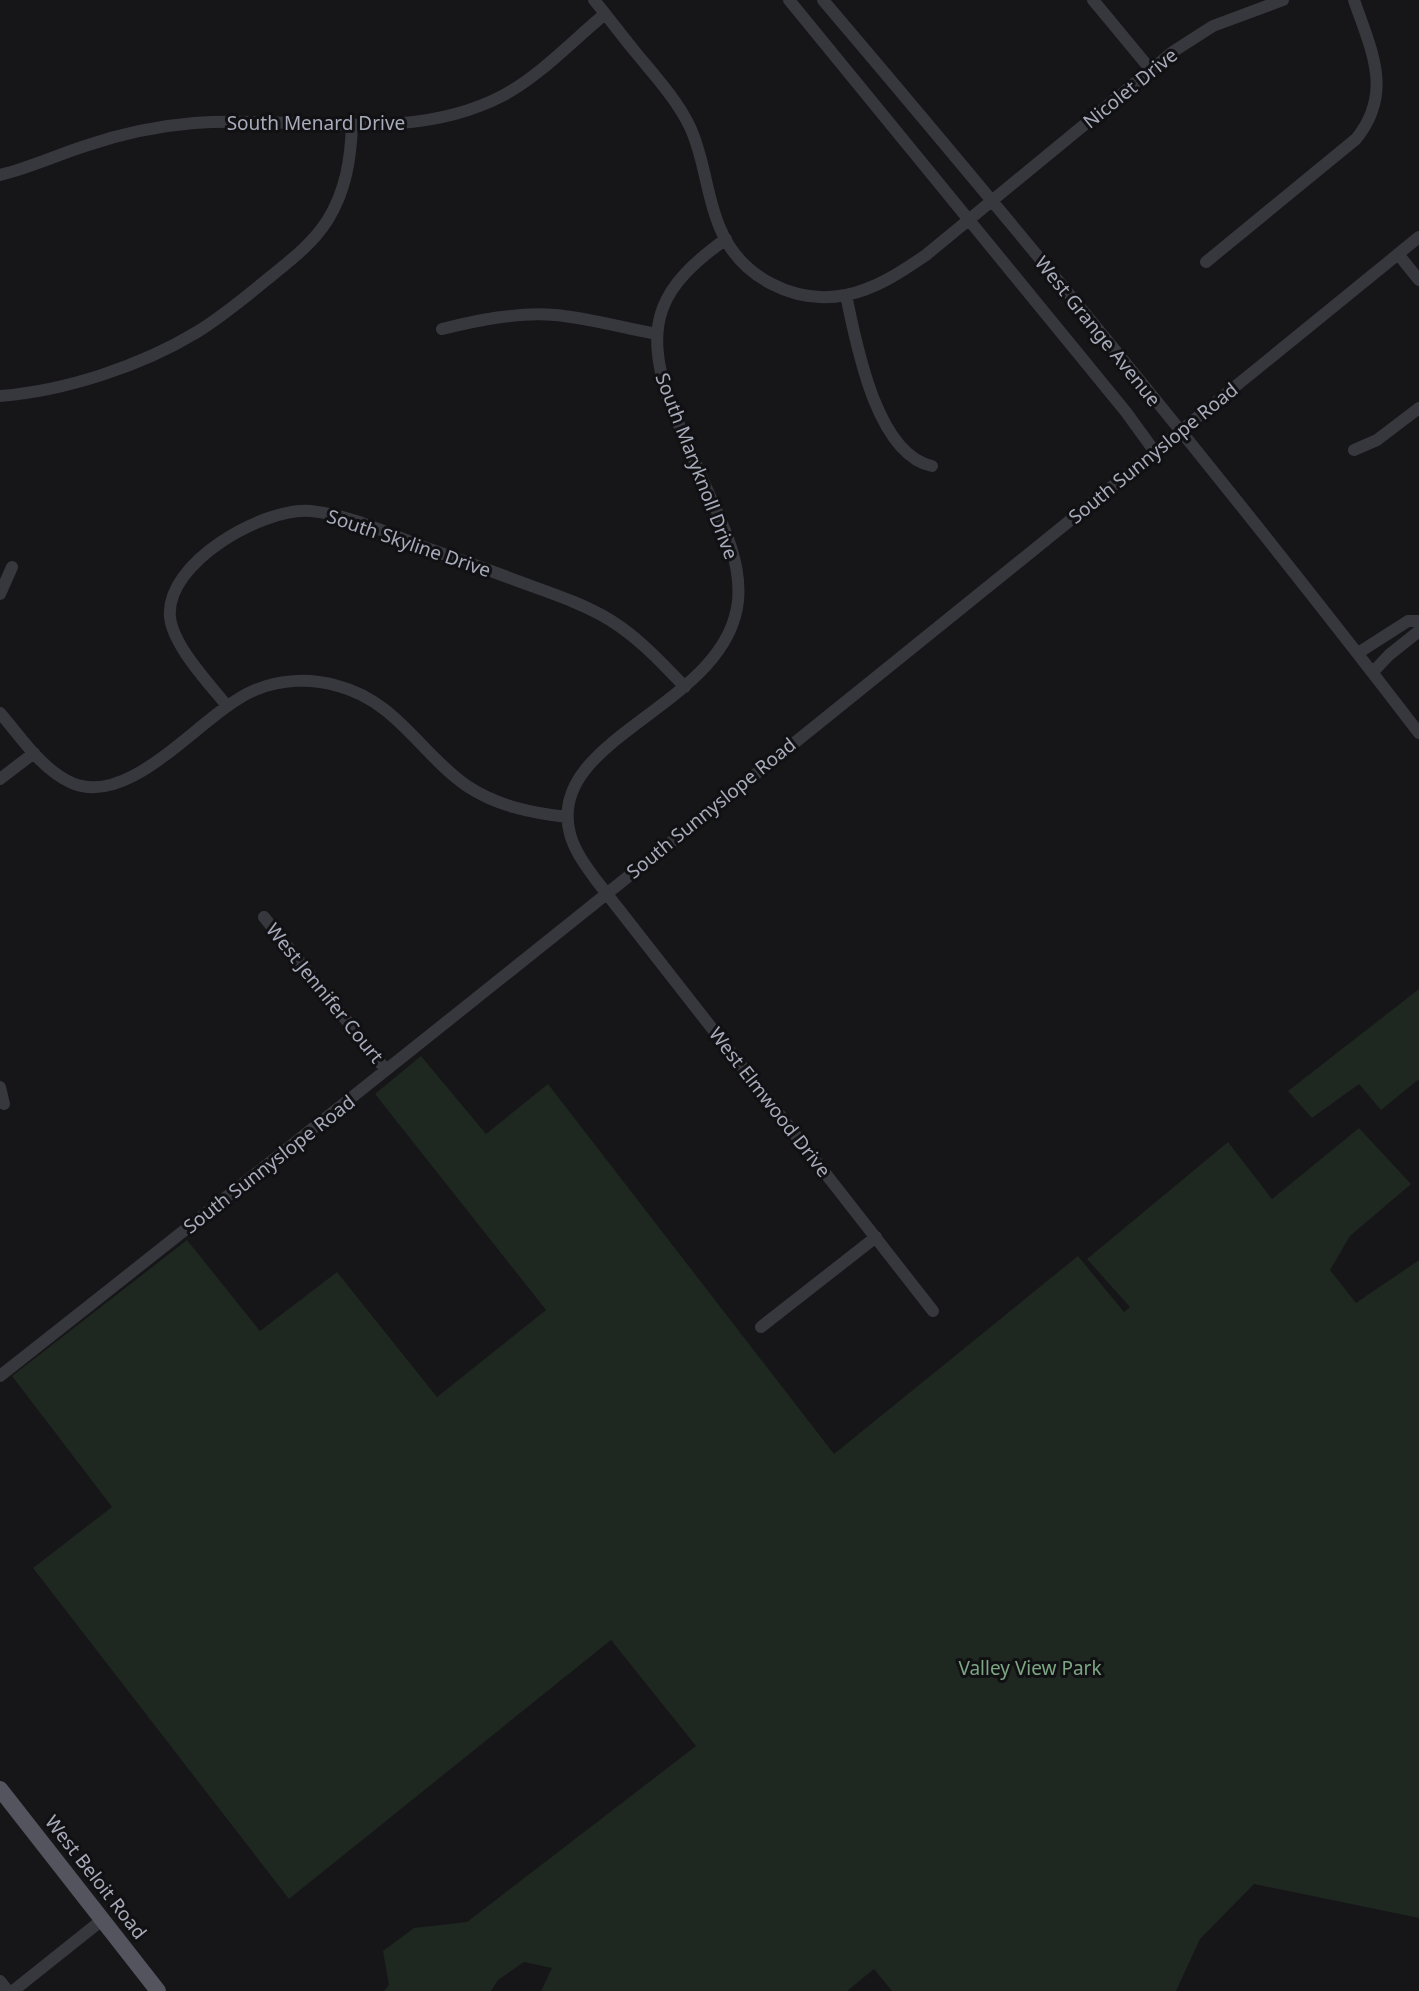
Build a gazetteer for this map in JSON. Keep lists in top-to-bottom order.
{
  "streets": {
    "main road": ["West Beloit Road"],
    "street": [
      "Nicolet Drive",
      "South Menard Drive",
      "West Grange Avenue",
      "South Sunnyslope Road",
      "South Maryknoll Drive",
      "South Skyline Drive",
      "West Jennifer Court",
      "West Elmwood Drive"
    ]
  },
  "crossings": [
    ["Nicolet Drive", "South Menard Drive"],
    ["Nicolet Drive", "West Grange Avenue"],
    ["Nicolet Drive", "South Maryknoll Drive"],
    ["West Grange Avenue", "South Sunnyslope Road"],
    ["South Sunnyslope Road", "West Jennifer Court"],
    ["South Sunnyslope Road", "West Elmwood Drive"],
    ["South Maryknoll Drive", "South Skyline Drive"]
  ],
  "parks": ["Valley View Park"]
}
